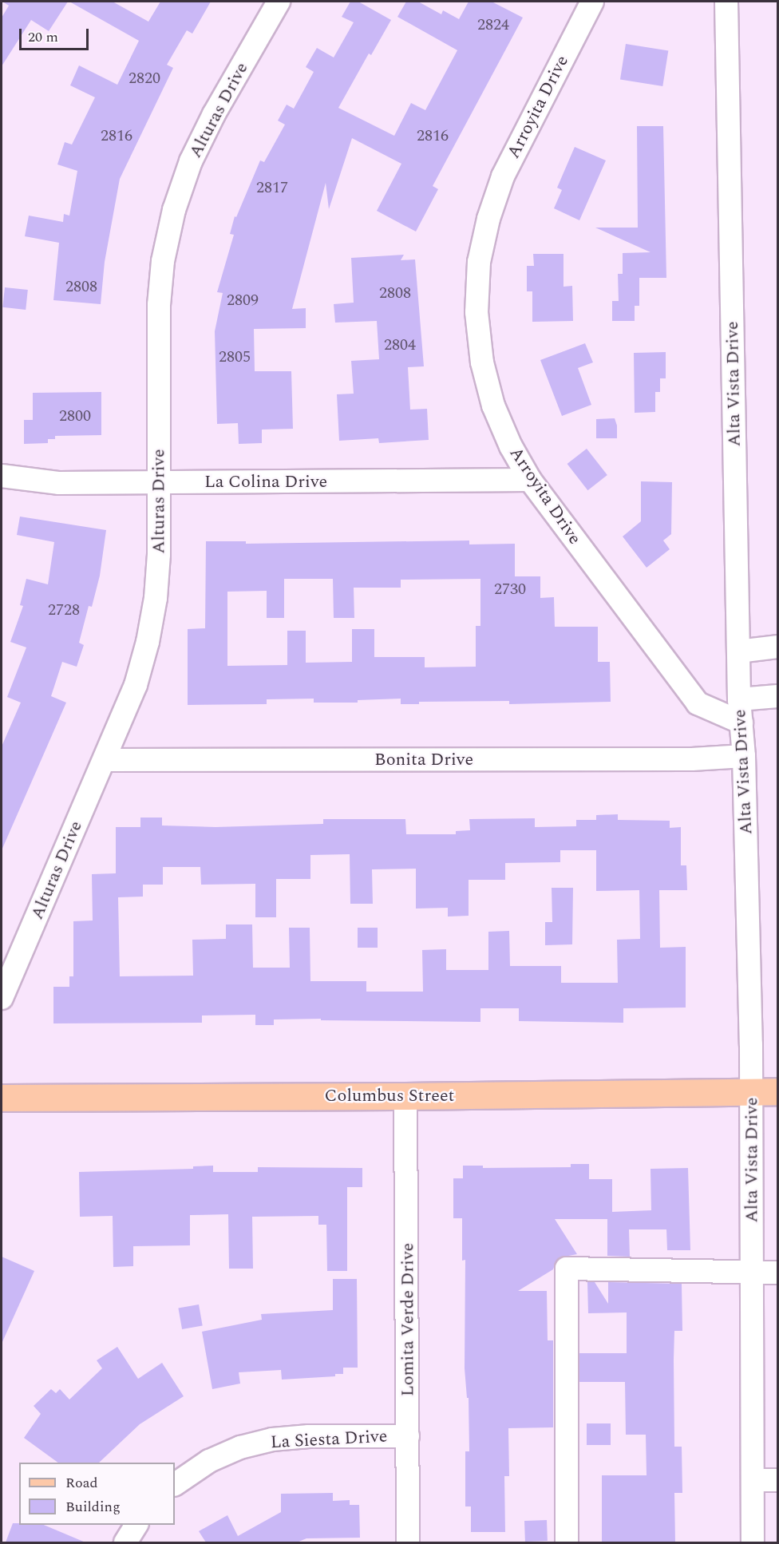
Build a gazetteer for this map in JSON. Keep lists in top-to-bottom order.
{
  "streets": {
    "main road": ["Columbus Street"],
    "street": [
      "Arroyita Drive",
      "Alturas Drive",
      "Alta Vista Drive",
      "La Colina Drive",
      "Bonita Drive",
      "Lomita Verde Drive",
      "La Siesta Drive"
    ]
  },
  "crossings": [
    ["Arroyita Drive", "Alta Vista Drive"],
    ["Arroyita Drive", "La Colina Drive"],
    ["Alturas Drive", "La Colina Drive"],
    ["Alturas Drive", "Bonita Drive"],
    ["Alta Vista Drive", "Bonita Drive"],
    ["Alta Vista Drive", "Columbus Street"],
    ["Columbus Street", "Lomita Verde Drive"],
    ["Lomita Verde Drive", "La Siesta Drive"]
  ],
  "house_numbers": [
    "2824",
    "2820",
    "2816",
    "2816",
    "2817",
    "2808",
    "2808",
    "2809",
    "2804",
    "2805",
    "2800",
    "2730",
    "2728"
  ],
  "legend": ["Road", "Building"],
  "scale_bar": "20 m"
}
